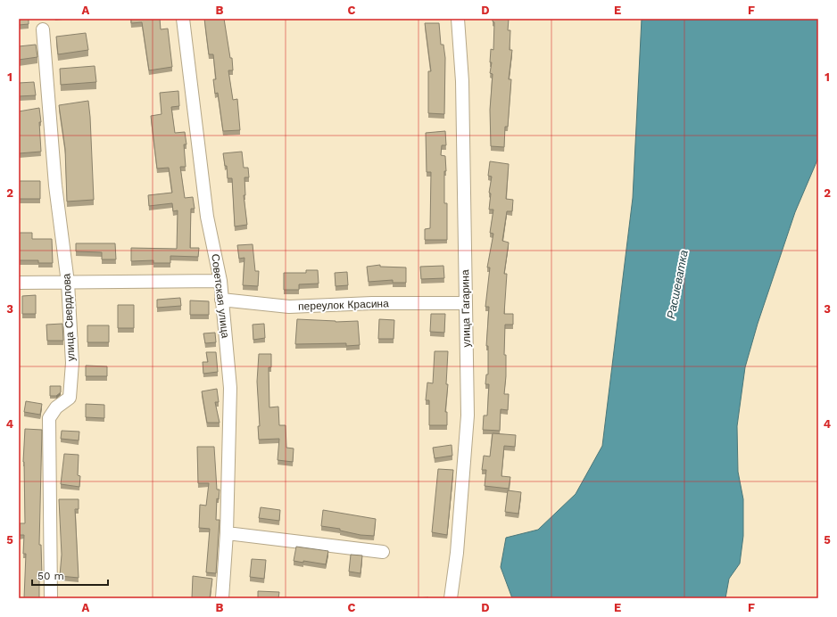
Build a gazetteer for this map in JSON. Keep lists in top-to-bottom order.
{
  "streets": {
    "street": [
      "Советская улица",
      "переулок Красина",
      "улица Гагарина",
      "улица Свердлова"
    ]
  },
  "crossings": [
    ["Советская улица", "переулок Красина"],
    ["переулок Красина", "улица Гагарина"]
  ],
  "water": ["Расшеватка"],
  "scale_bar": "50 m",
  "grid": {
    "columns": [
      "A",
      "B",
      "C",
      "D",
      "E",
      "F"
    ],
    "rows": [
      "1",
      "2",
      "3",
      "4",
      "5"
    ]
  }
}
